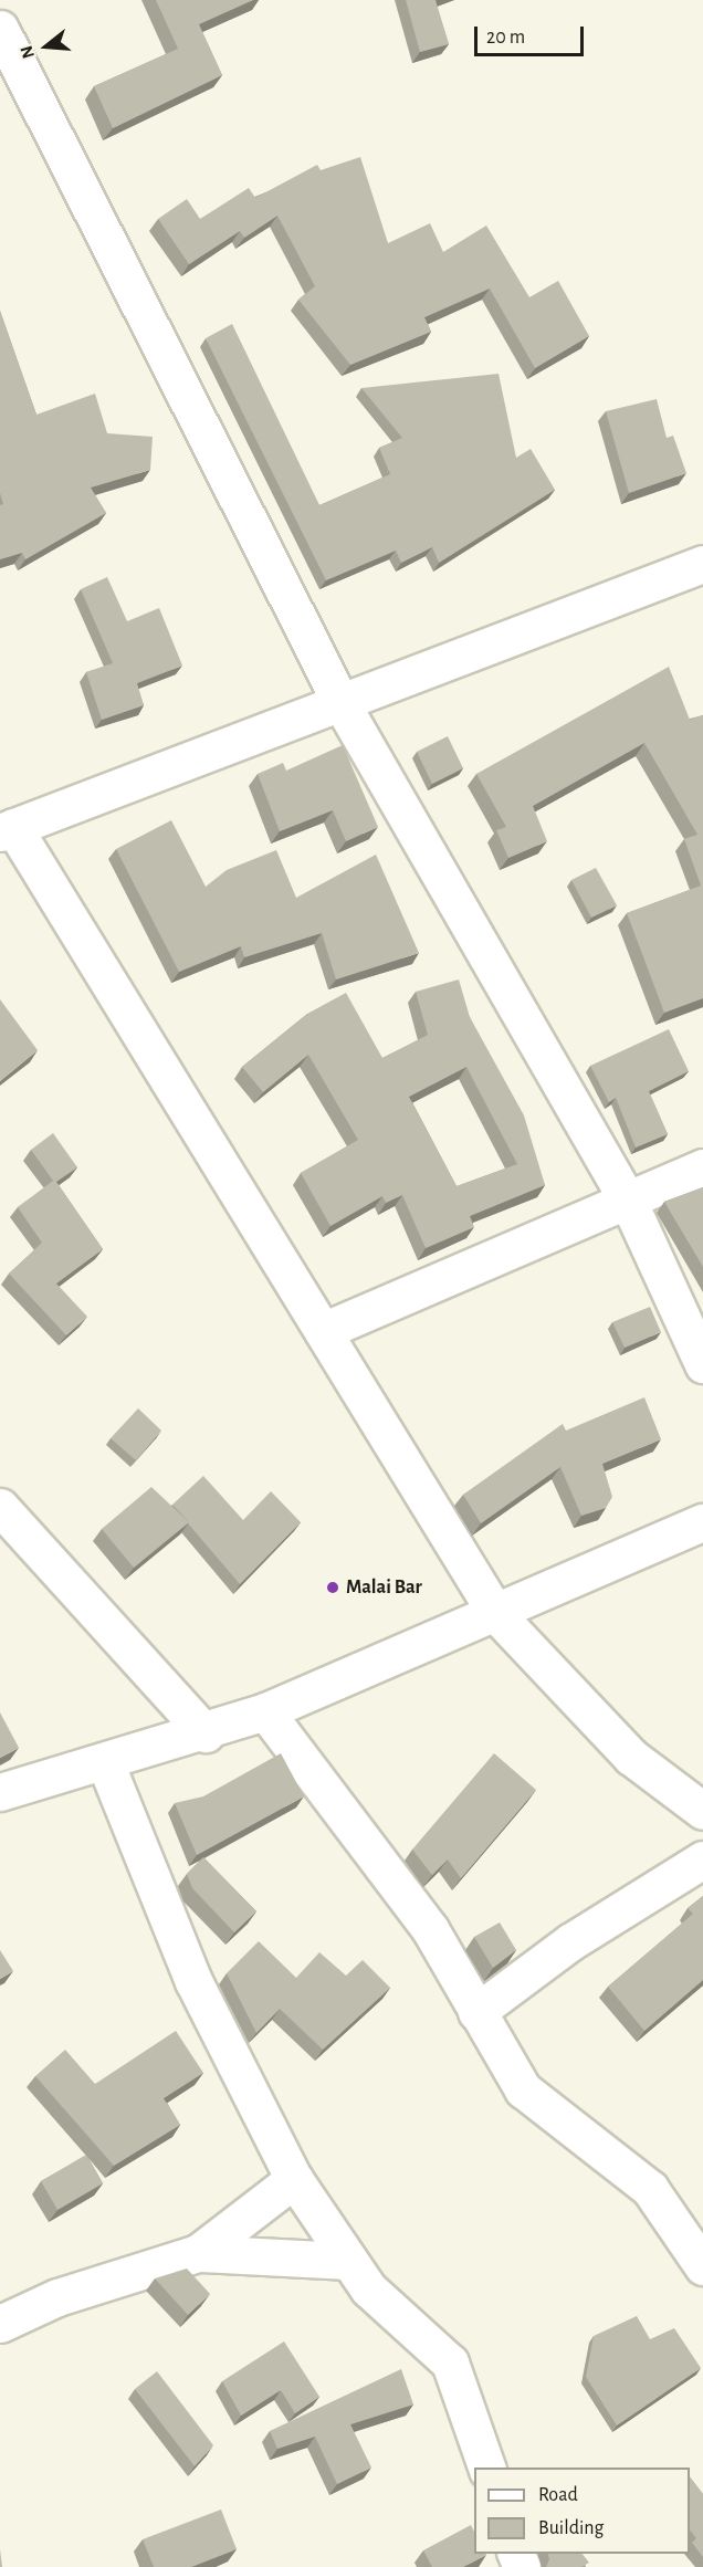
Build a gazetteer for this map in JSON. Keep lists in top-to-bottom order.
{
  "places": ["Malai Bar"],
  "legend": ["Road", "Building"],
  "scale_bar": "20 m",
  "north": "left"
}
